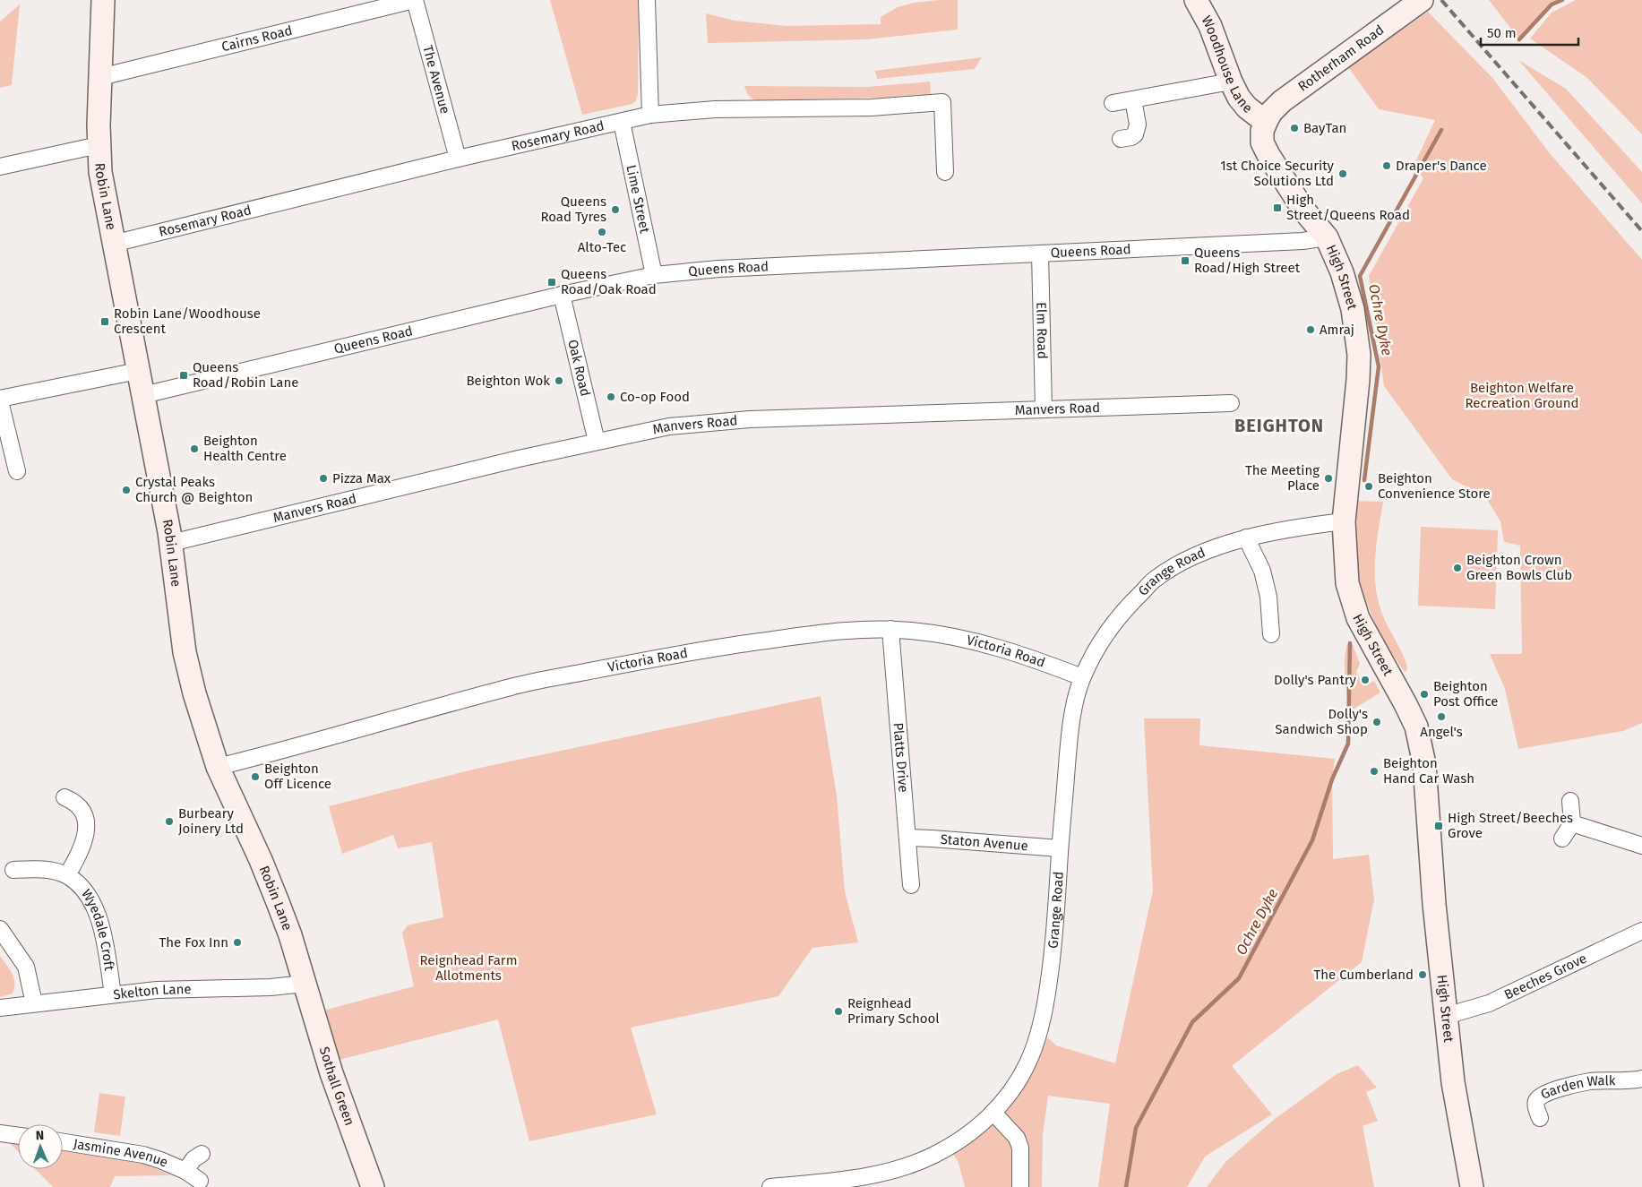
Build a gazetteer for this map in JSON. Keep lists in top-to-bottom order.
{
  "streets": {
    "street": [
      "Cairns Road",
      "Rotherham Road",
      "Woodhouse Lane",
      "The Avenue",
      "Rosemary Road",
      "Robin Lane",
      "Lime Street",
      "Queens Road",
      "High Street",
      "Elm Road",
      "Oak Road",
      "Manvers Road",
      "Grange Road",
      "Victoria Road",
      "Platts Drive",
      "Staton Avenue",
      "Wyedale Croft",
      "Beeches Grove",
      "Skelton Lane",
      "Sothall Green",
      "Garden Walk",
      "Jasmine Avenue"
    ]
  },
  "crossings": [
    ["Cairns Road", "The Avenue"],
    ["Cairns Road", "Robin Lane"],
    ["Rotherham Road", "Woodhouse Lane"],
    ["Rotherham Road", "High Street"],
    ["Woodhouse Lane", "High Street"],
    ["The Avenue", "Rosemary Road"],
    ["Rosemary Road", "Robin Lane"],
    ["Rosemary Road", "Lime Street"],
    ["Robin Lane", "Queens Road"],
    ["Robin Lane", "Manvers Road"],
    ["Robin Lane", "Victoria Road"],
    ["Robin Lane", "Skelton Lane"],
    ["Robin Lane", "Sothall Green"],
    ["Lime Street", "Queens Road"],
    ["Queens Road", "High Street"],
    ["Queens Road", "Elm Road"],
    ["Queens Road", "Oak Road"],
    ["High Street", "Grange Road"],
    ["High Street", "Beeches Grove"],
    ["Elm Road", "Manvers Road"],
    ["Oak Road", "Manvers Road"],
    ["Grange Road", "Victoria Road"],
    ["Grange Road", "Staton Avenue"],
    ["Victoria Road", "Platts Drive"],
    ["Platts Drive", "Staton Avenue"],
    ["Wyedale Croft", "Skelton Lane"],
    ["Skelton Lane", "Sothall Green"]
  ],
  "districts": ["BEIGHTON"],
  "water": ["Ochre Dyke"],
  "parks": ["Beighton Welfare Recreation Ground", "Reignhead Farm Allotments"],
  "places": {
    "other": [
      "BayTan",
      "Draper's Dance",
      "1st Choice Security Solutions Ltd",
      "Queens Road Tyres",
      "Alto-Tec",
      "Amraj",
      "Beighton Wok",
      "Co-op Food",
      "Beighton Health Centre",
      "Pizza Max",
      "The Meeting Place",
      "Beighton Convenience Store",
      "Crystal Peaks Church @ Beighton",
      "Beighton Crown Green Bowls Club",
      "Dolly's Pantry",
      "Beighton Post Office",
      "Angel's",
      "Dolly's Sandwich Shop",
      "Beighton Hand Car Wash",
      "Beighton Off Licence",
      "Burbeary Joinery Ltd",
      "The Fox Inn",
      "The Cumberland",
      "Reignhead Primary School"
    ],
    "transit": [
      "High Street/Queens Road",
      "Queens Road/High Street",
      "Queens Road/Oak Road",
      "Robin Lane/Woodhouse Crescent",
      "Queens Road/Robin Lane",
      "High Street/Beeches Grove"
    ]
  },
  "scale_bar": "50 m",
  "north": "top"
}
